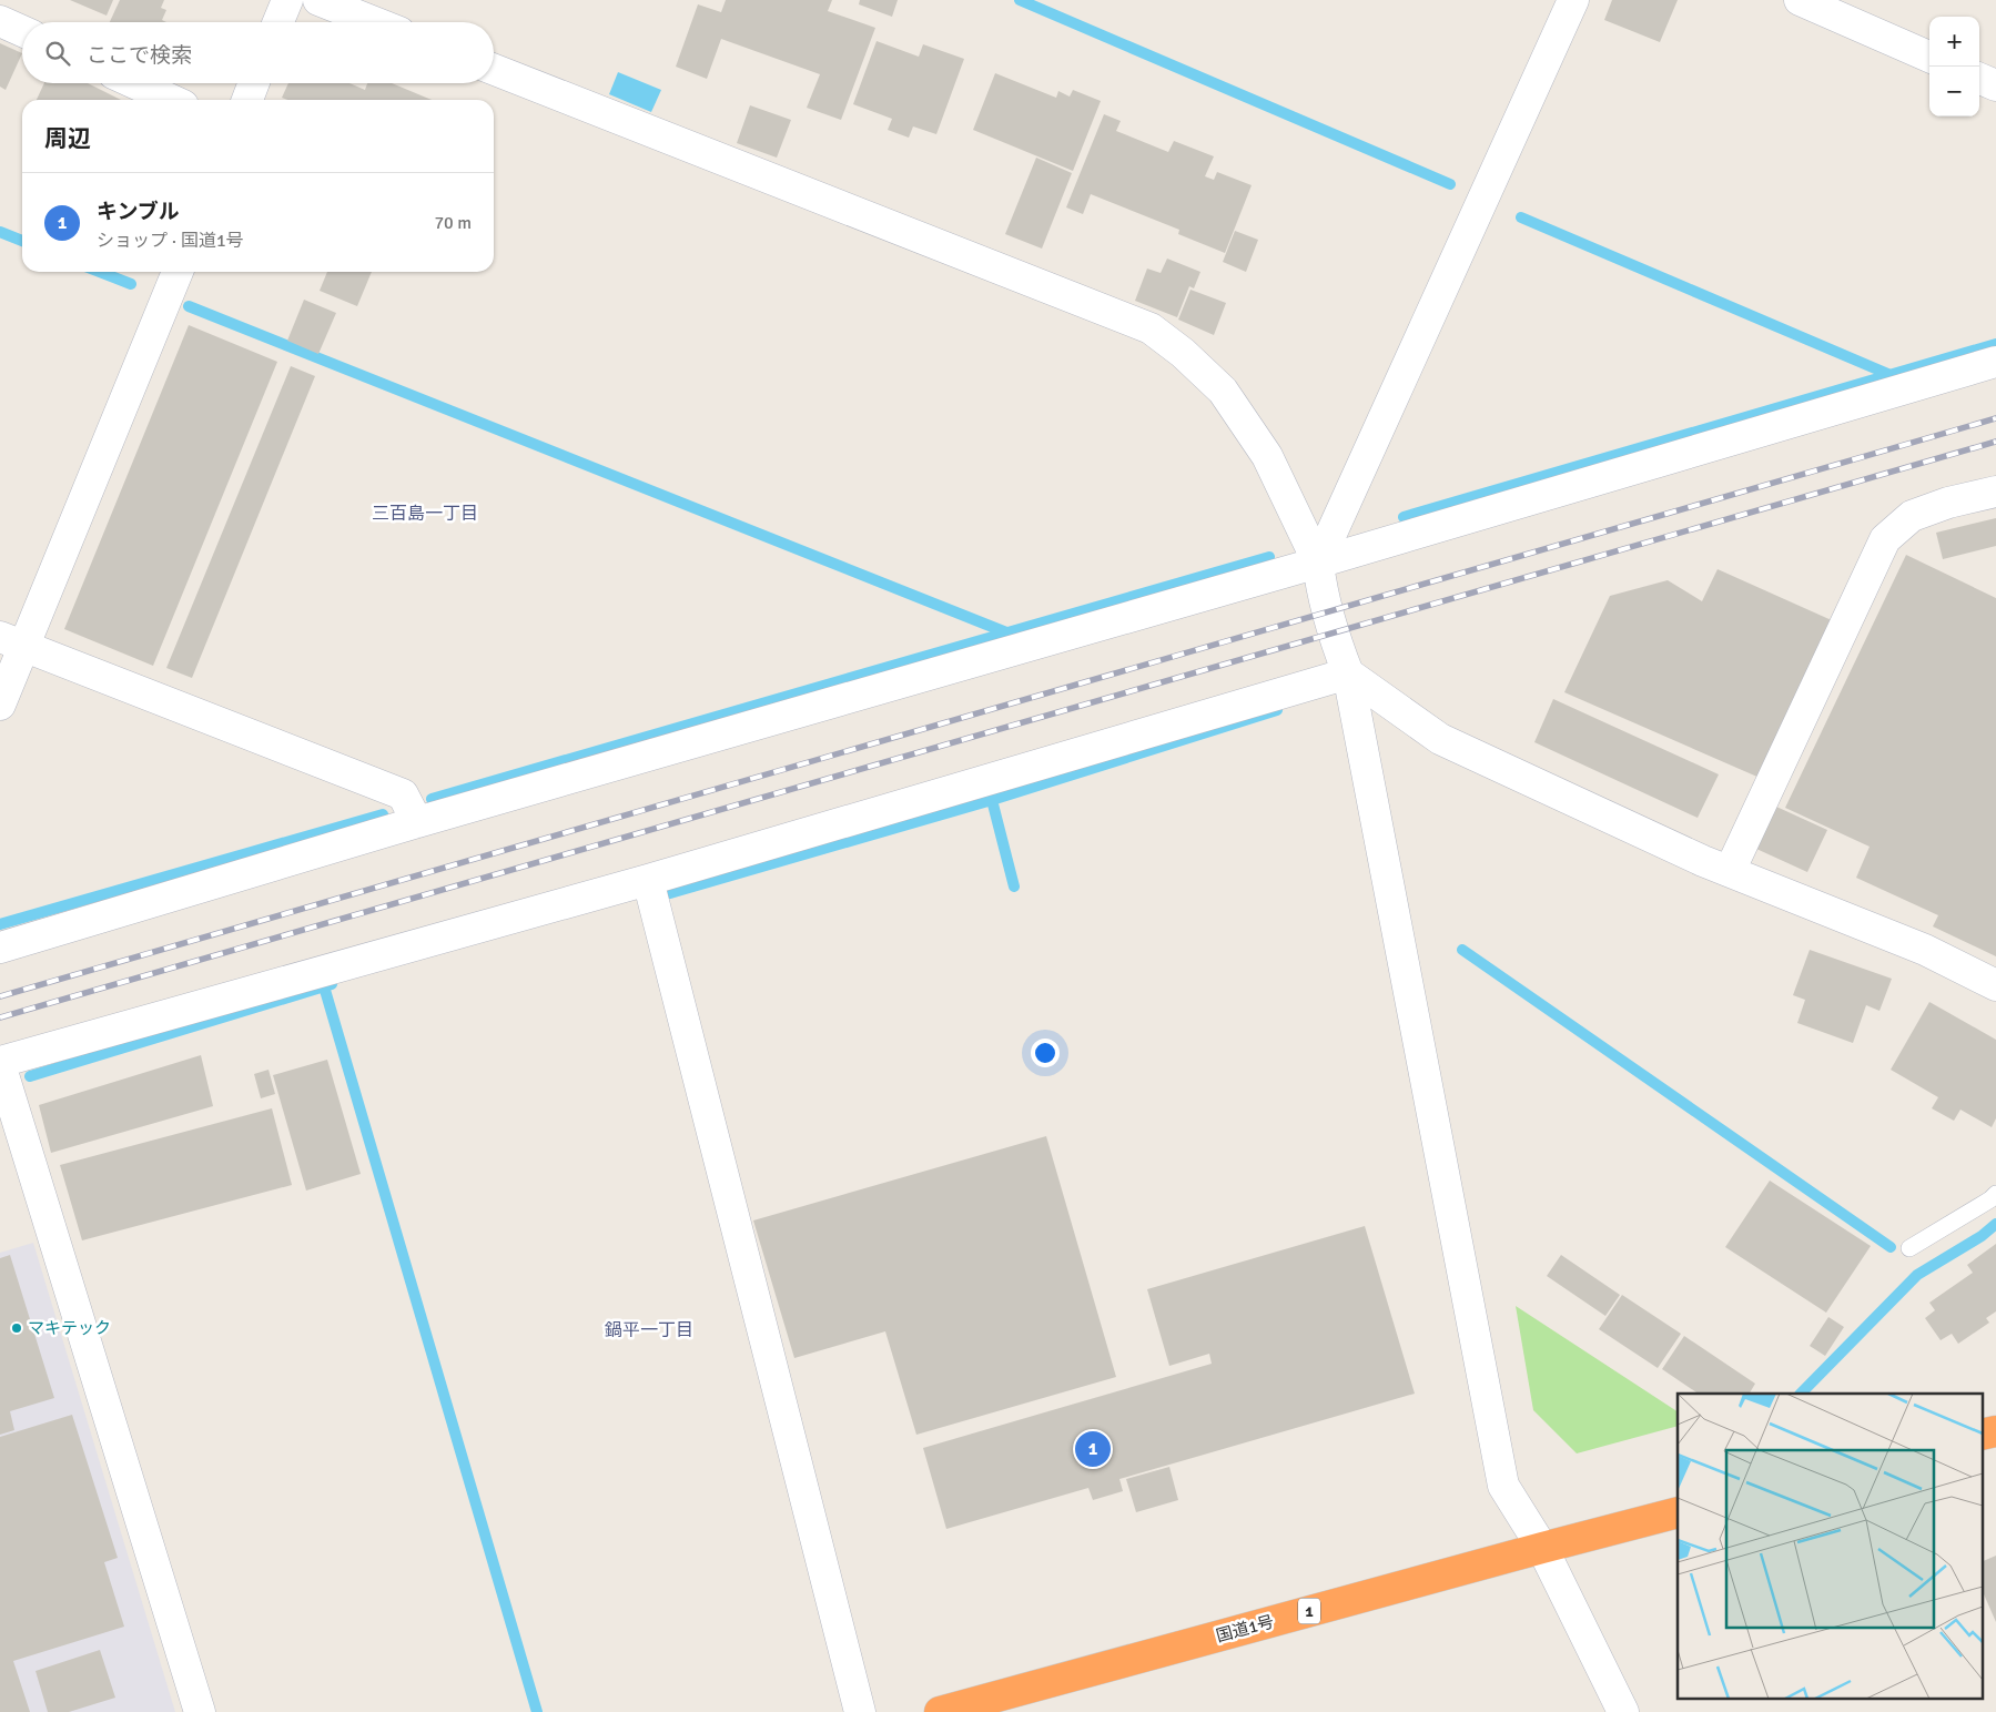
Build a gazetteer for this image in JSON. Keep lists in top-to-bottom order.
{
  "streets": {
    "highway": ["1", "国道1号"]
  },
  "districts": ["三百島一丁目", "鍋平一丁目"],
  "places": ["マキテック"],
  "page": {
    "map_buttons": ["+", "−"],
    "search": "ここで検索",
    "heading": "周辺",
    "list": [
      {
        "mark": "1",
        "name": "キンブル",
        "note": "ショップ · 国道1号",
        "value": "70 m"
      }
    ],
    "pins": "1"
  }
}
